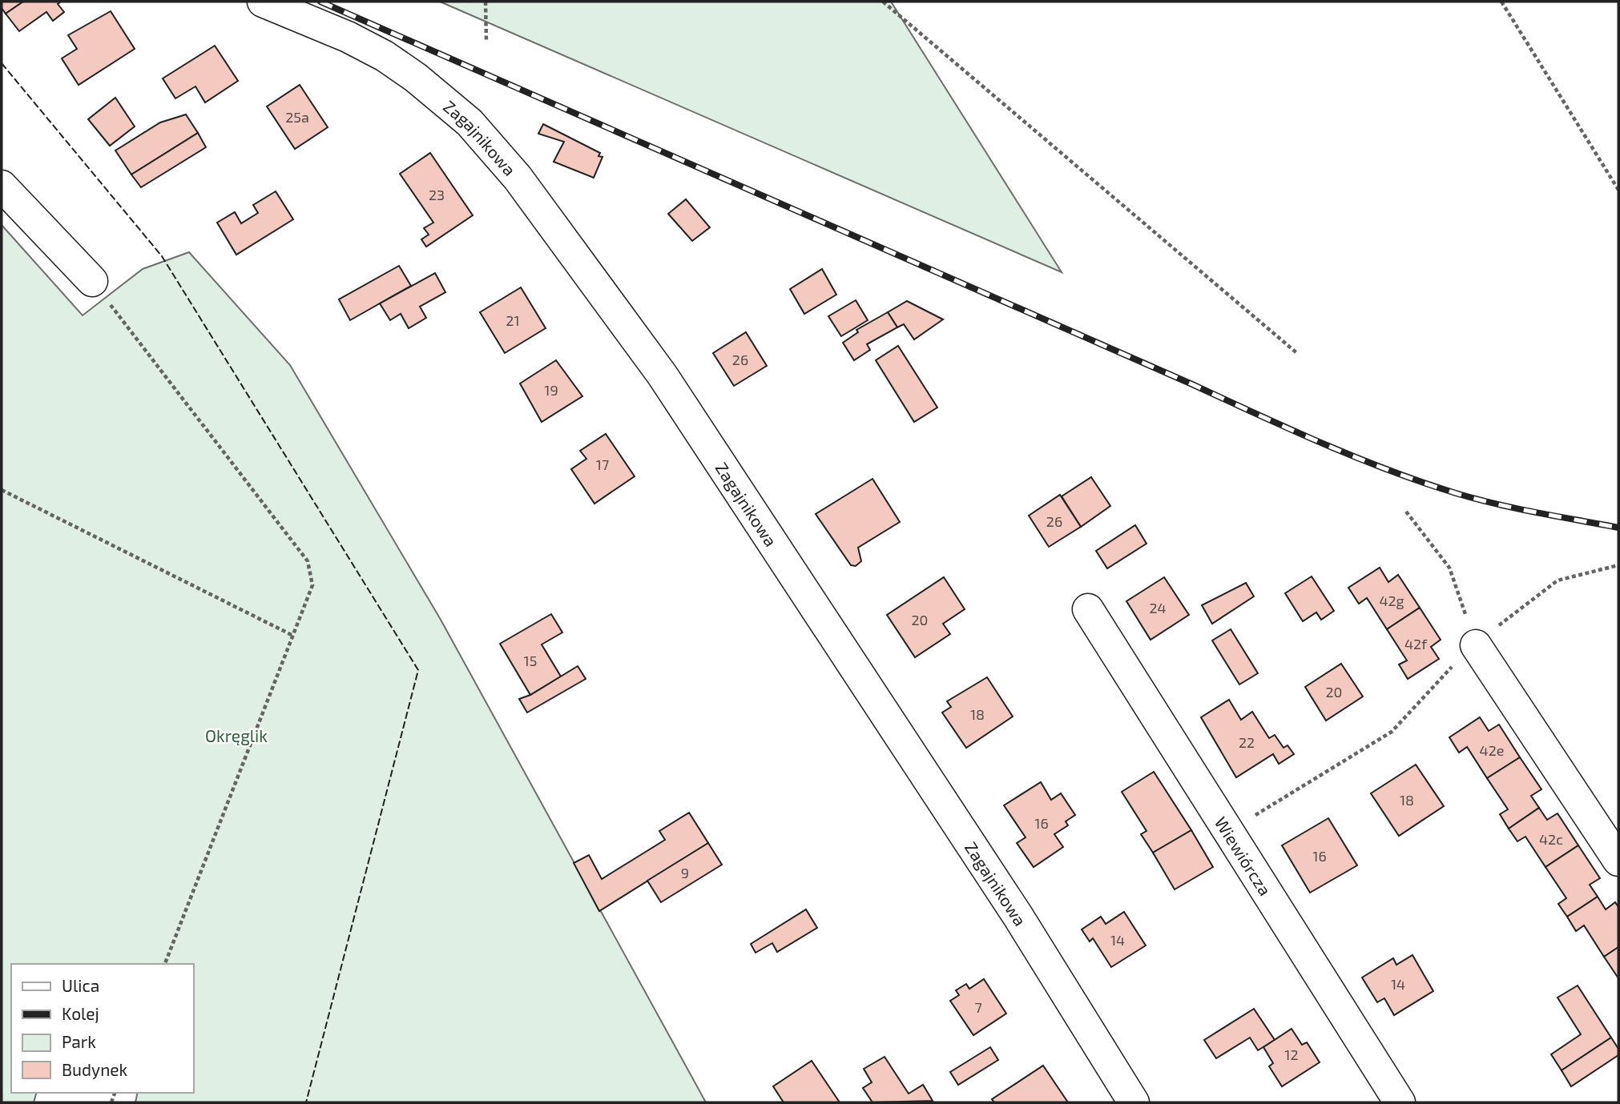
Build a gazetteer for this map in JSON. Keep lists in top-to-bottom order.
{
  "streets": {
    "street": ["Zagajnikowa", "Wiewiórcza"]
  },
  "parks": ["Okręglik"],
  "house_numbers": [
    "25a",
    "23",
    "21",
    "26",
    "19",
    "17",
    "26",
    "42g",
    "24",
    "20",
    "42f",
    "15",
    "20",
    "18",
    "22",
    "42e",
    "18",
    "16",
    "42c",
    "16",
    "9",
    "14",
    "14",
    "7",
    "12"
  ],
  "legend": [
    "Ulica",
    "Kolej",
    "Park",
    "Budynek"
  ]
}
